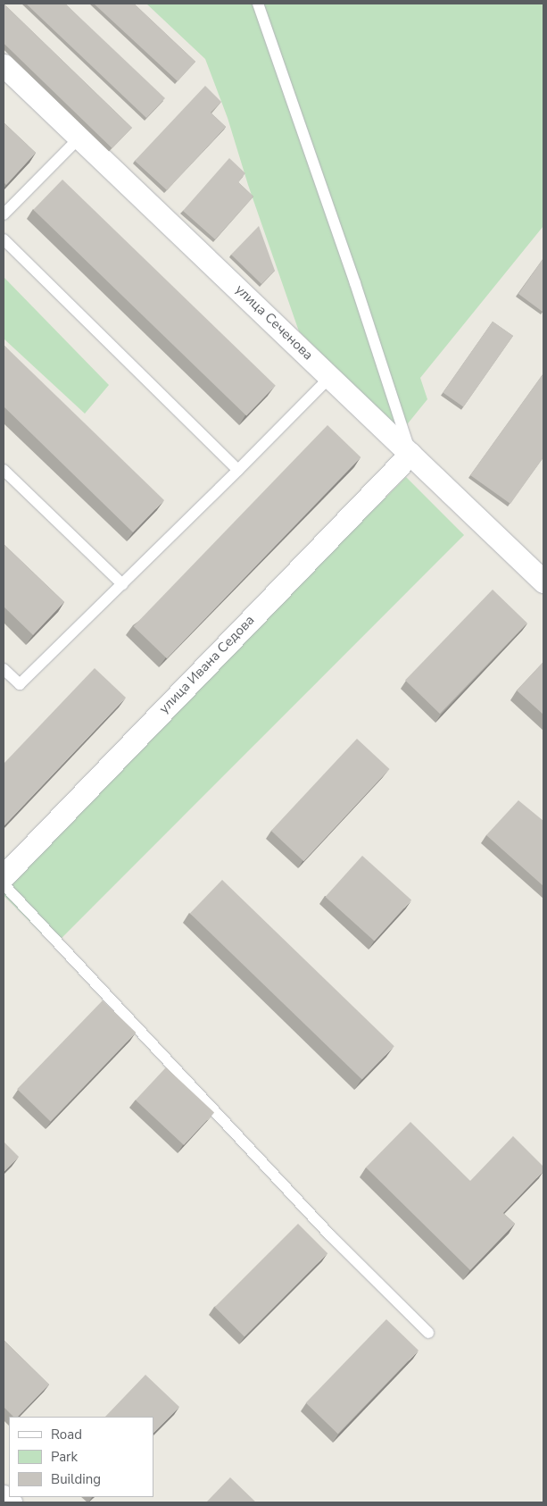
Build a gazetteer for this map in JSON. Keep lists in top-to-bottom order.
{
  "streets": {
    "street": ["улица Сеченова", "улица Ивана Седова"]
  },
  "crossings": [
    ["улица Сеченова", "улица Ивана Седова"]
  ],
  "legend": ["Road", "Park", "Building"]
}
